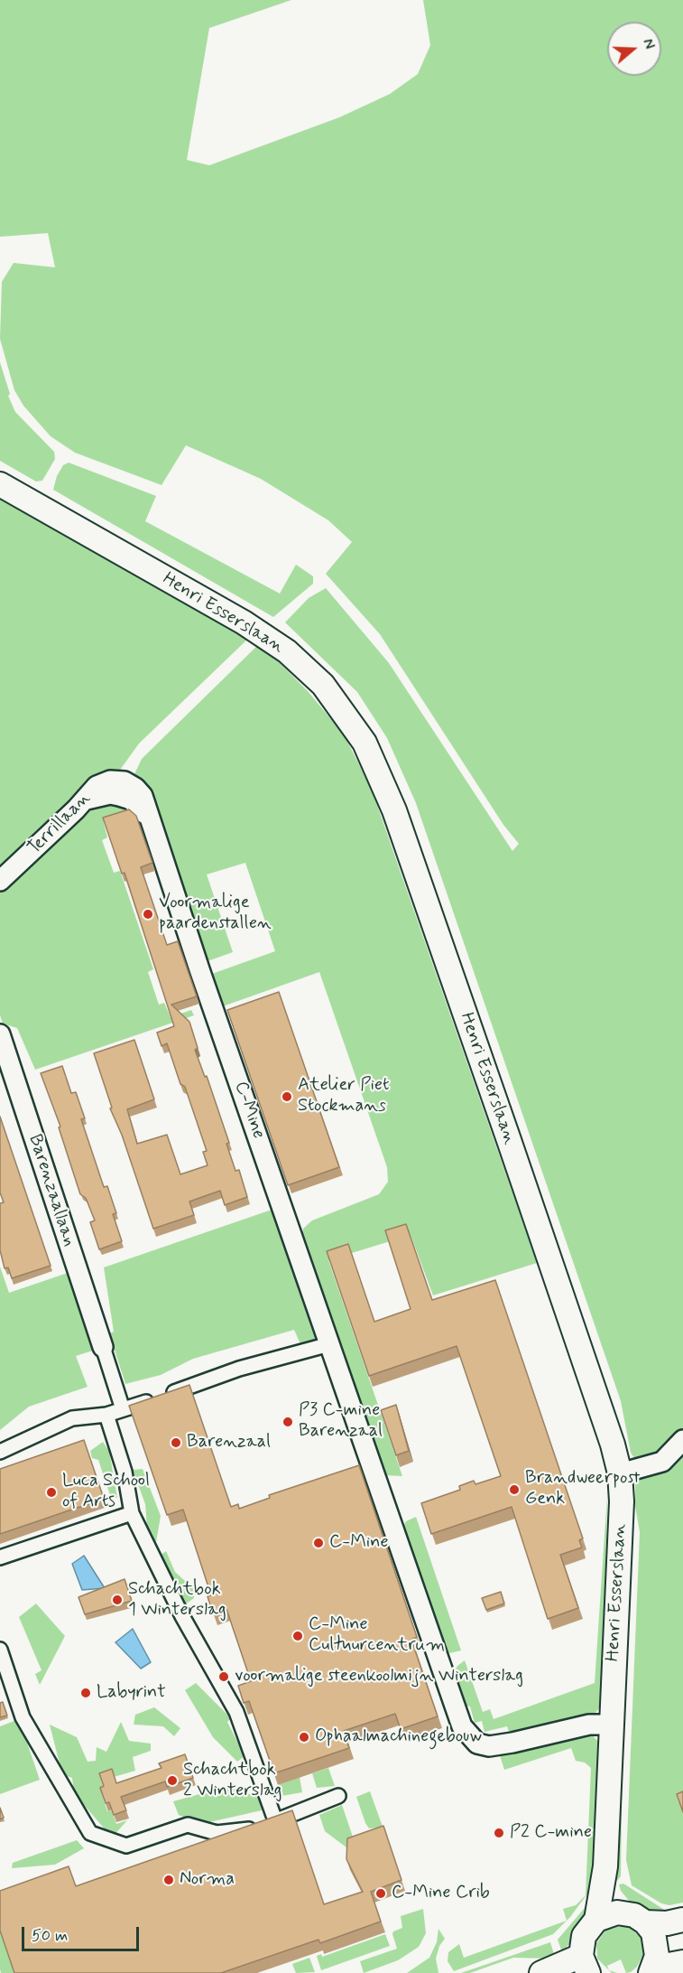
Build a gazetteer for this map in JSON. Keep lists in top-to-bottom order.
{
  "streets": {
    "street": [
      "Henri Esserslaan",
      "Terrillaan",
      "C-Mine",
      "Barenzaallaan"
    ]
  },
  "crossings": [
    ["Henri Esserslaan", "C-Mine"],
    ["Terrillaan", "C-Mine"]
  ],
  "places": [
    "Voormalige paardenstallen",
    "Atelier Piet Stockmans",
    "P3 C-mine Barenzaal",
    "Barenzaal",
    "Brandweerpost Genk",
    "Luca School of Arts",
    "C-Mine",
    "Schachtbok 1 Winterslag",
    "C-Mine Cultuurcentrum",
    "voormalige steenkoolmijn Winterslag",
    "Labyrint",
    "Ophaalmachinegebouw",
    "Schachtbok 2 Winterslag",
    "P2 C-mine",
    "Norma",
    "C-Mine Crib"
  ],
  "scale_bar": "50 m",
  "north": "right"
}
